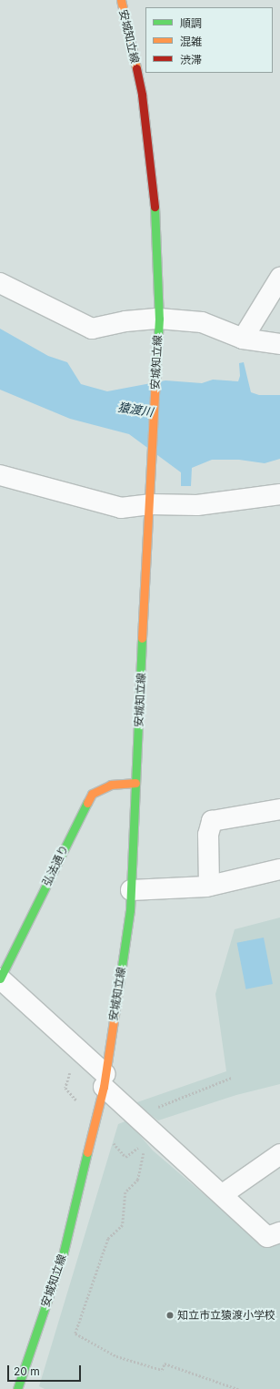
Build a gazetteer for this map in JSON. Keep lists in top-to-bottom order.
{
  "streets": {
    "main road": ["安城知立線", "弘法通り"]
  },
  "crossings": [
    ["安城知立線", "弘法通り"]
  ],
  "water": ["猿渡川"],
  "places": ["知立市立猿渡小学校"],
  "legend": ["順調", "混雑", "渋滞"],
  "scale_bar": "20 m"
}
